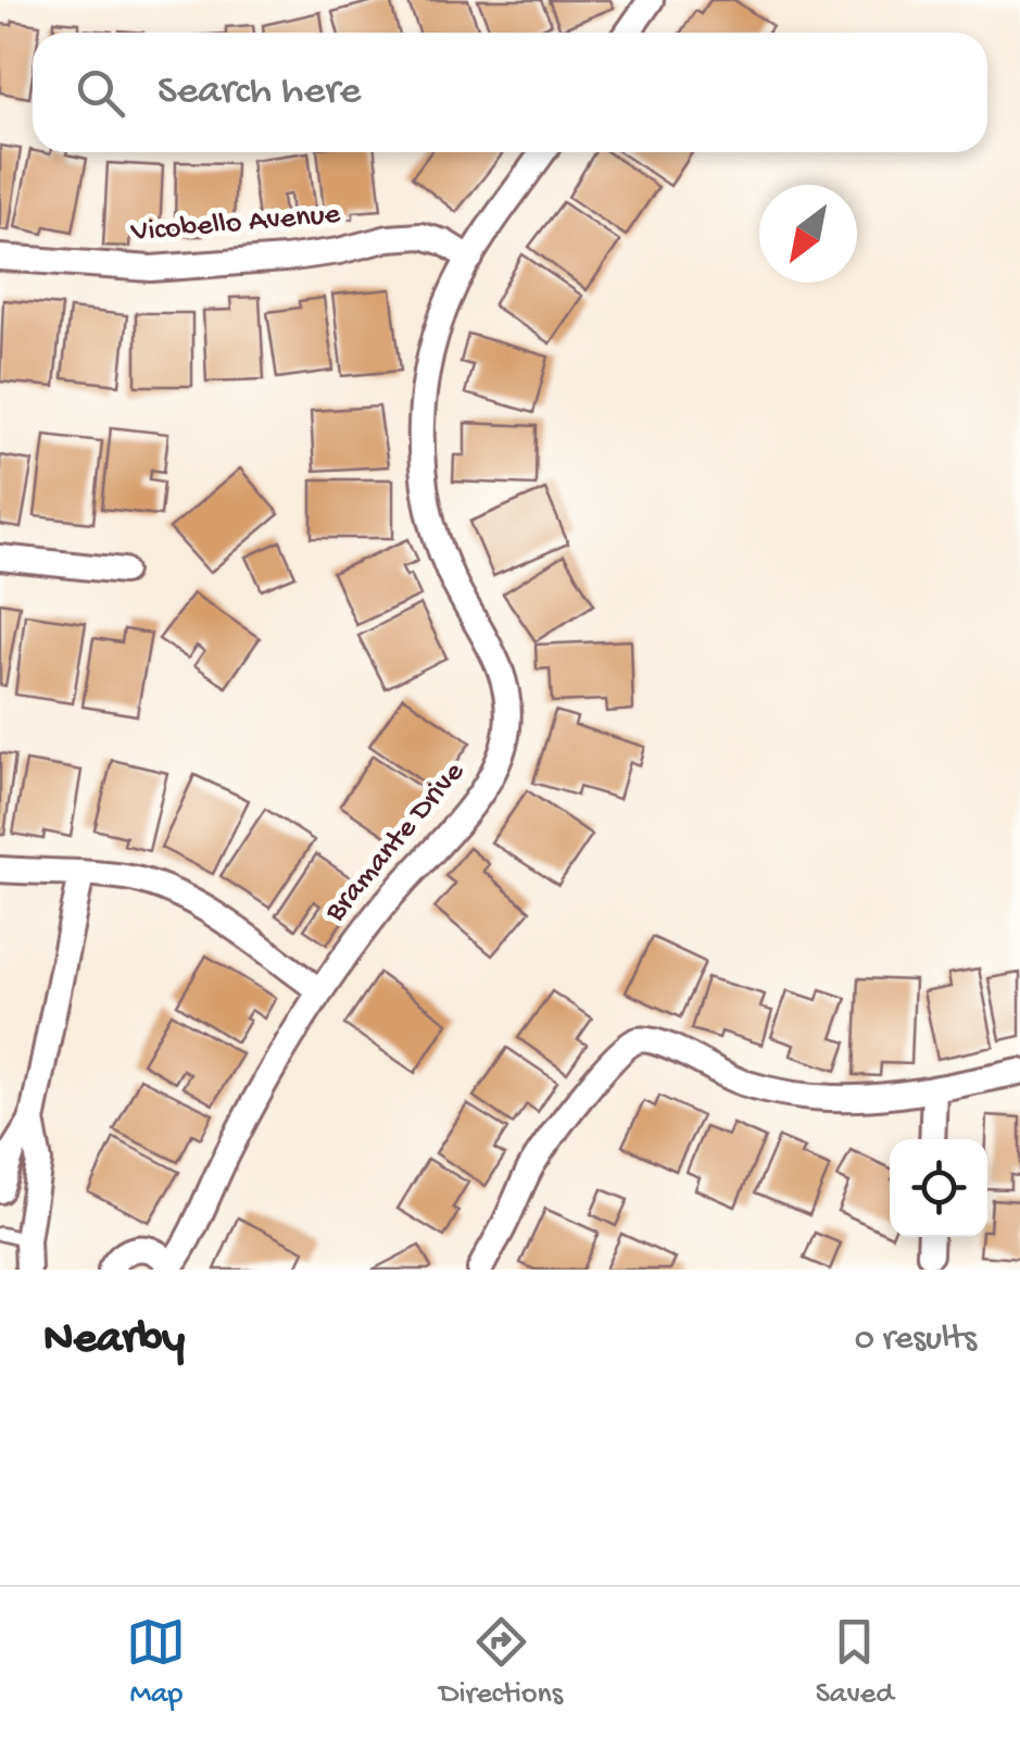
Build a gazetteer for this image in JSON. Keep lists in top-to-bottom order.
{
  "streets": {
    "street": ["Vicobello Avenue", "Bramante Drive"]
  },
  "crossings": [
    ["Vicobello Avenue", "Bramante Drive"]
  ],
  "north": "bottom left",
  "page": {
    "search": "Search here",
    "heading": ["Nearby", "0 results"],
    "nav": ["Map", "Directions", "Saved"]
  }
}
